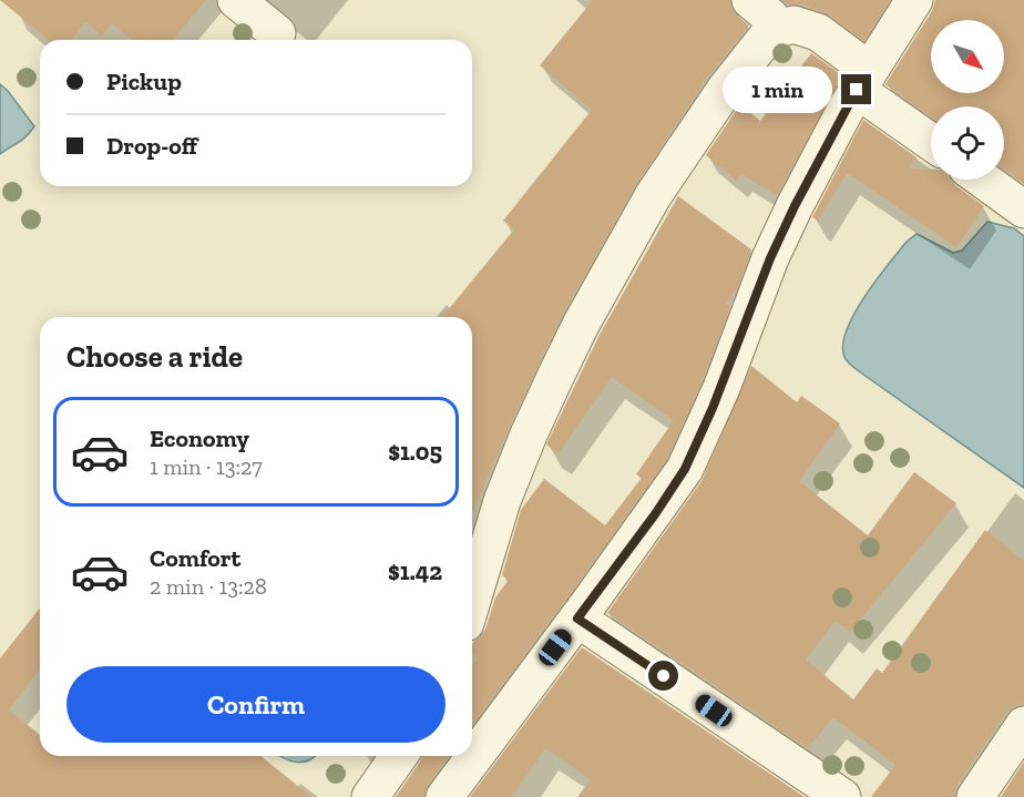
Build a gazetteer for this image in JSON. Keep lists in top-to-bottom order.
{
  "north": "bottom right",
  "page": {
    "banner": ["Pickup", "Drop-off"],
    "bubble": "1 min",
    "heading": "Choose a ride",
    "list": [
      {
        "name": "Economy",
        "note": "1 min · 13:27",
        "value": "$1.05"
      },
      {
        "name": "Comfort",
        "note": "2 min · 13:28",
        "value": "$1.42"
      }
    ],
    "buttons": "Confirm"
  }
}
